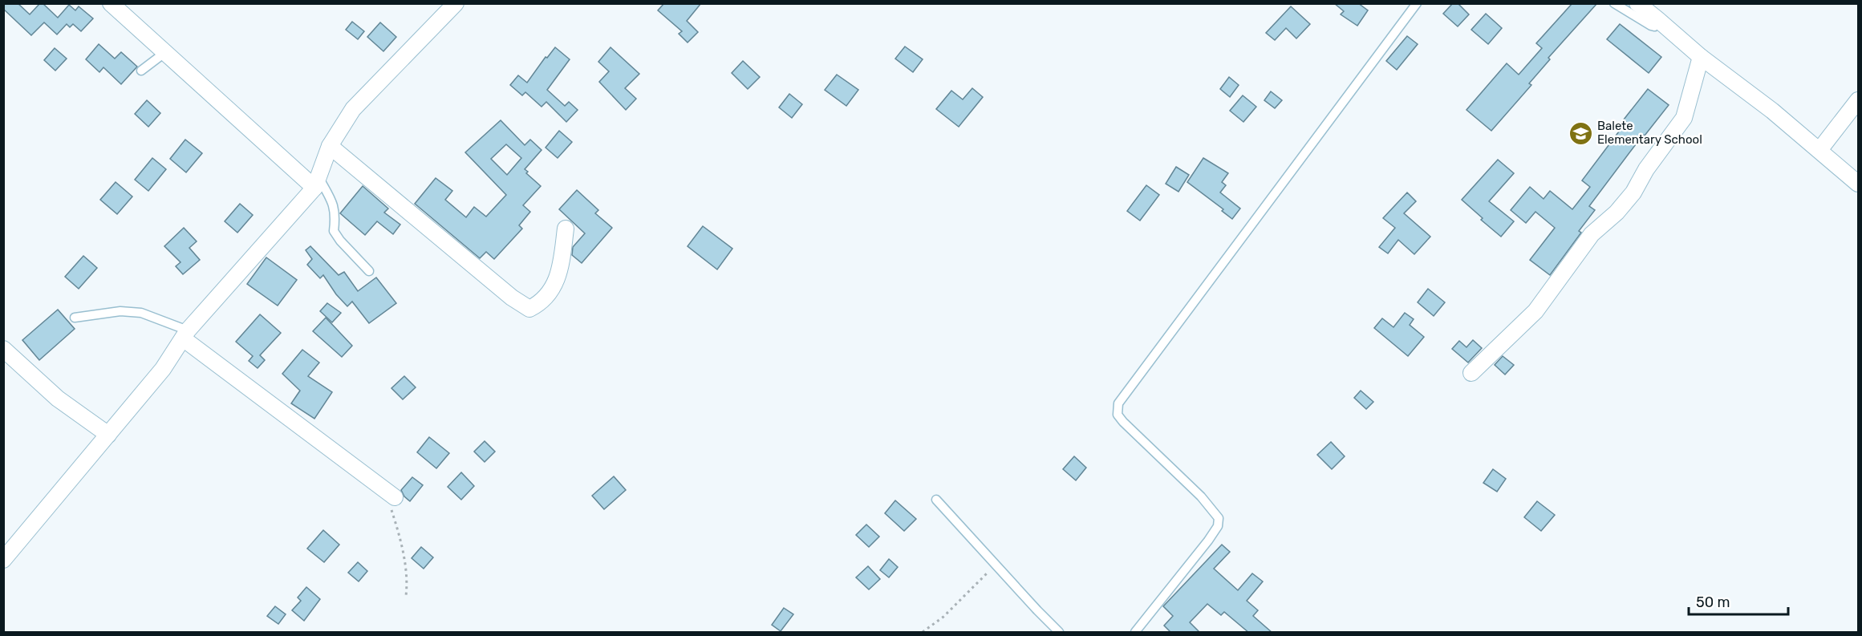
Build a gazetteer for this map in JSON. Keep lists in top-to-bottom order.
{
  "places": {
    "school or university": ["Balete Elementary School"]
  },
  "scale_bar": "50 m"
}
